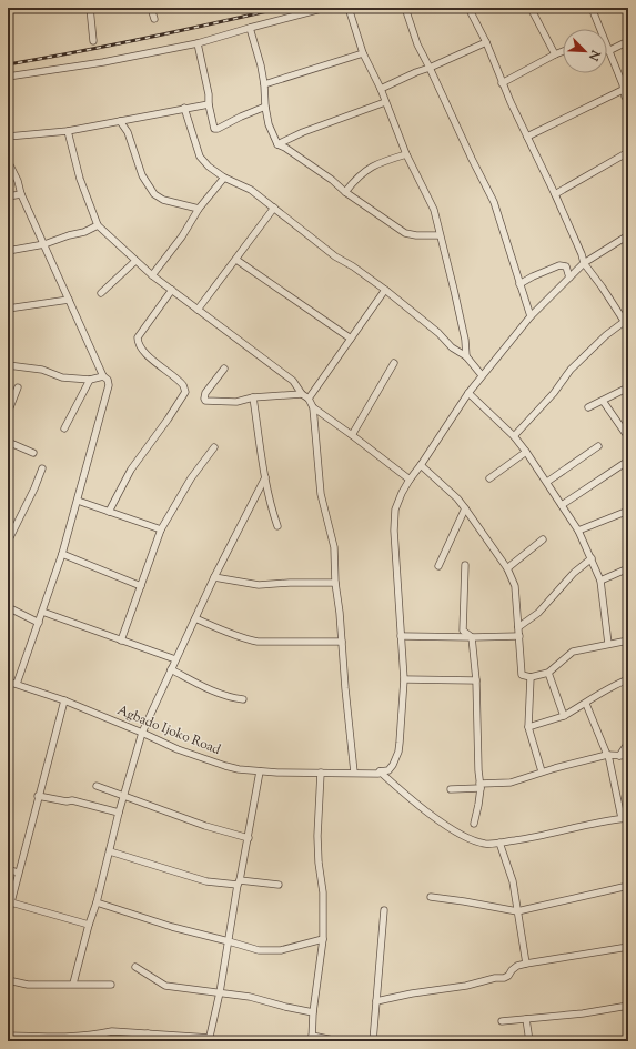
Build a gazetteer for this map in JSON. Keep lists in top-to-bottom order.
{
  "streets": {
    "street": ["Agbado Ijoko Road"]
  },
  "north": "bottom right"
}
